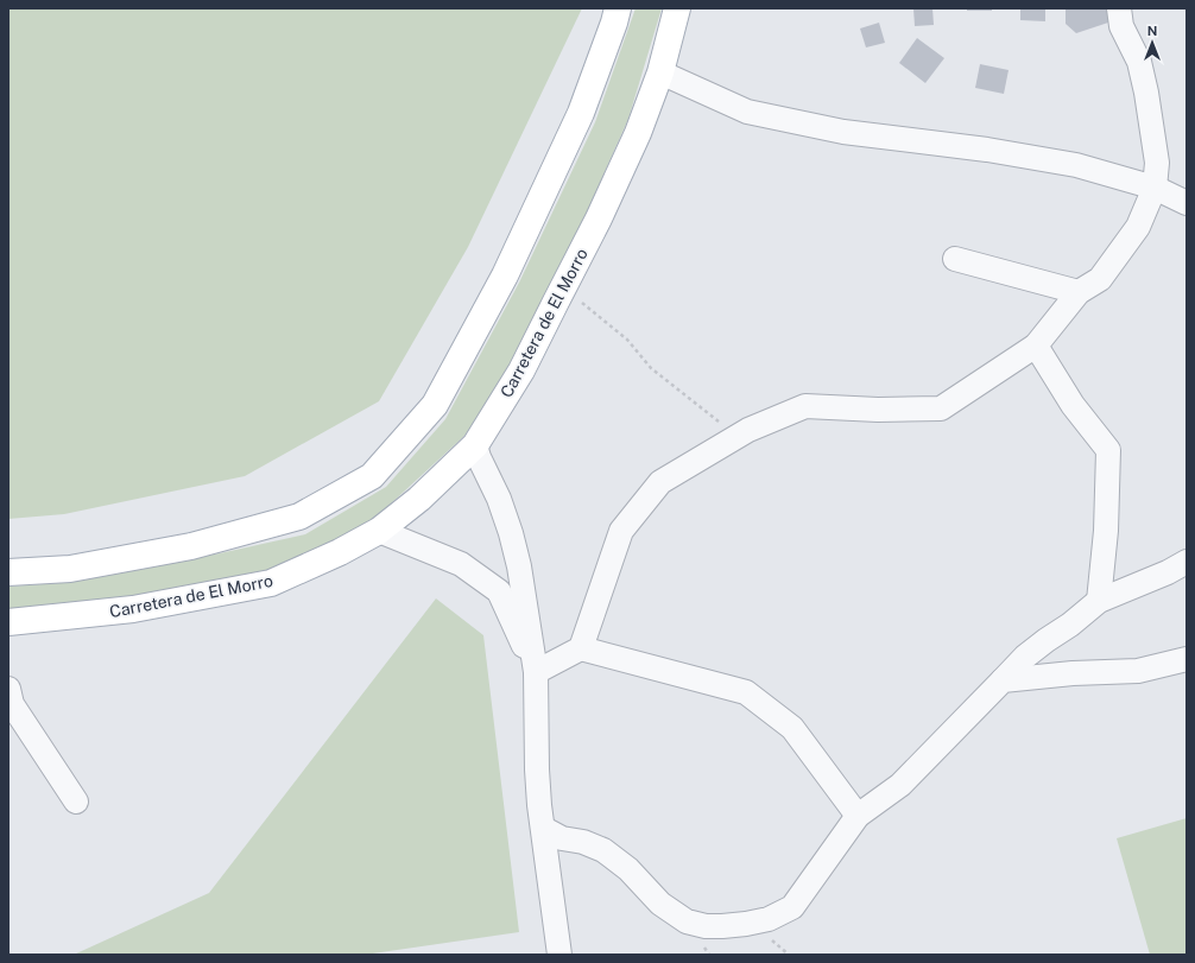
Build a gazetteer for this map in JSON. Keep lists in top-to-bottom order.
{
  "streets": {
    "main road": ["Carretera de El Morro"]
  },
  "north": "top"
}
